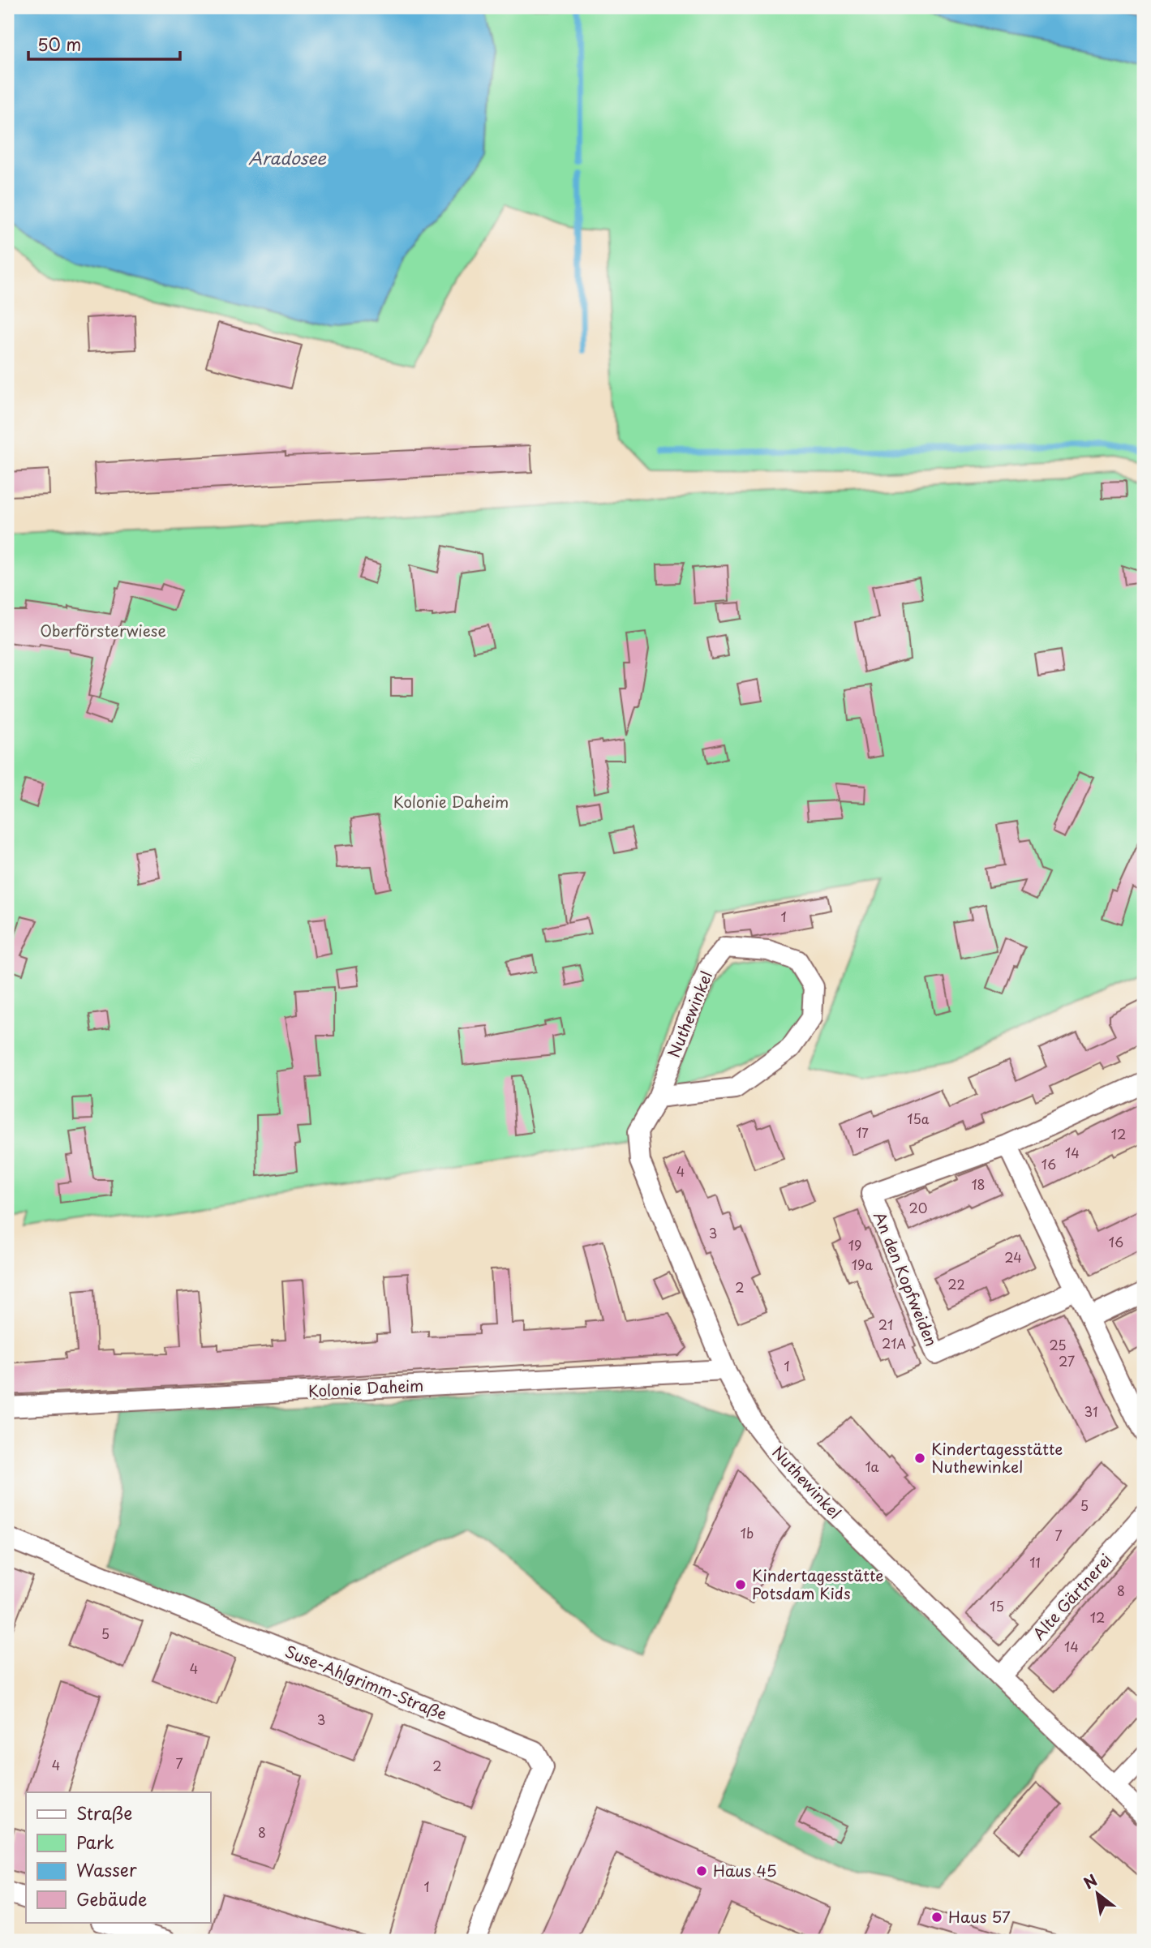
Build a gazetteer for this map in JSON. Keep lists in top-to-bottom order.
{
  "streets": {
    "street": [
      "Nuthewinkel",
      "An den Kopfweiden",
      "Kolonie Daheim",
      "Alte Gärtnerei",
      "Suse-Ahlgrimm-Straße"
    ]
  },
  "crossings": [
    ["Nuthewinkel", "Kolonie Daheim"],
    ["Nuthewinkel", "Alte Gärtnerei"]
  ],
  "water": ["Aradosee"],
  "parks": ["Oberförsterwiese", "Kolonie Daheim"],
  "places": [
    "Kindertagesstätte Nuthewinkel",
    "Kindertagesstätte Potsdam Kids",
    "Haus 45",
    "Haus 57"
  ],
  "house_numbers": [
    "1",
    "15a",
    "17",
    "12",
    "14",
    "16",
    "4",
    "18",
    "20",
    "3",
    "16",
    "19",
    "24",
    "19a",
    "22",
    "2",
    "21",
    "21A",
    "25",
    "27",
    "1",
    "31",
    "1a",
    "5",
    "1b",
    "7",
    "11",
    "8",
    "15",
    "12",
    "5",
    "14",
    "4",
    "3",
    "7",
    "4",
    "2",
    "8",
    "1"
  ],
  "legend": [
    "Straße",
    "Park",
    "Wasser",
    "Gebäude"
  ],
  "scale_bar": "50 m",
  "north": "top left"
}
